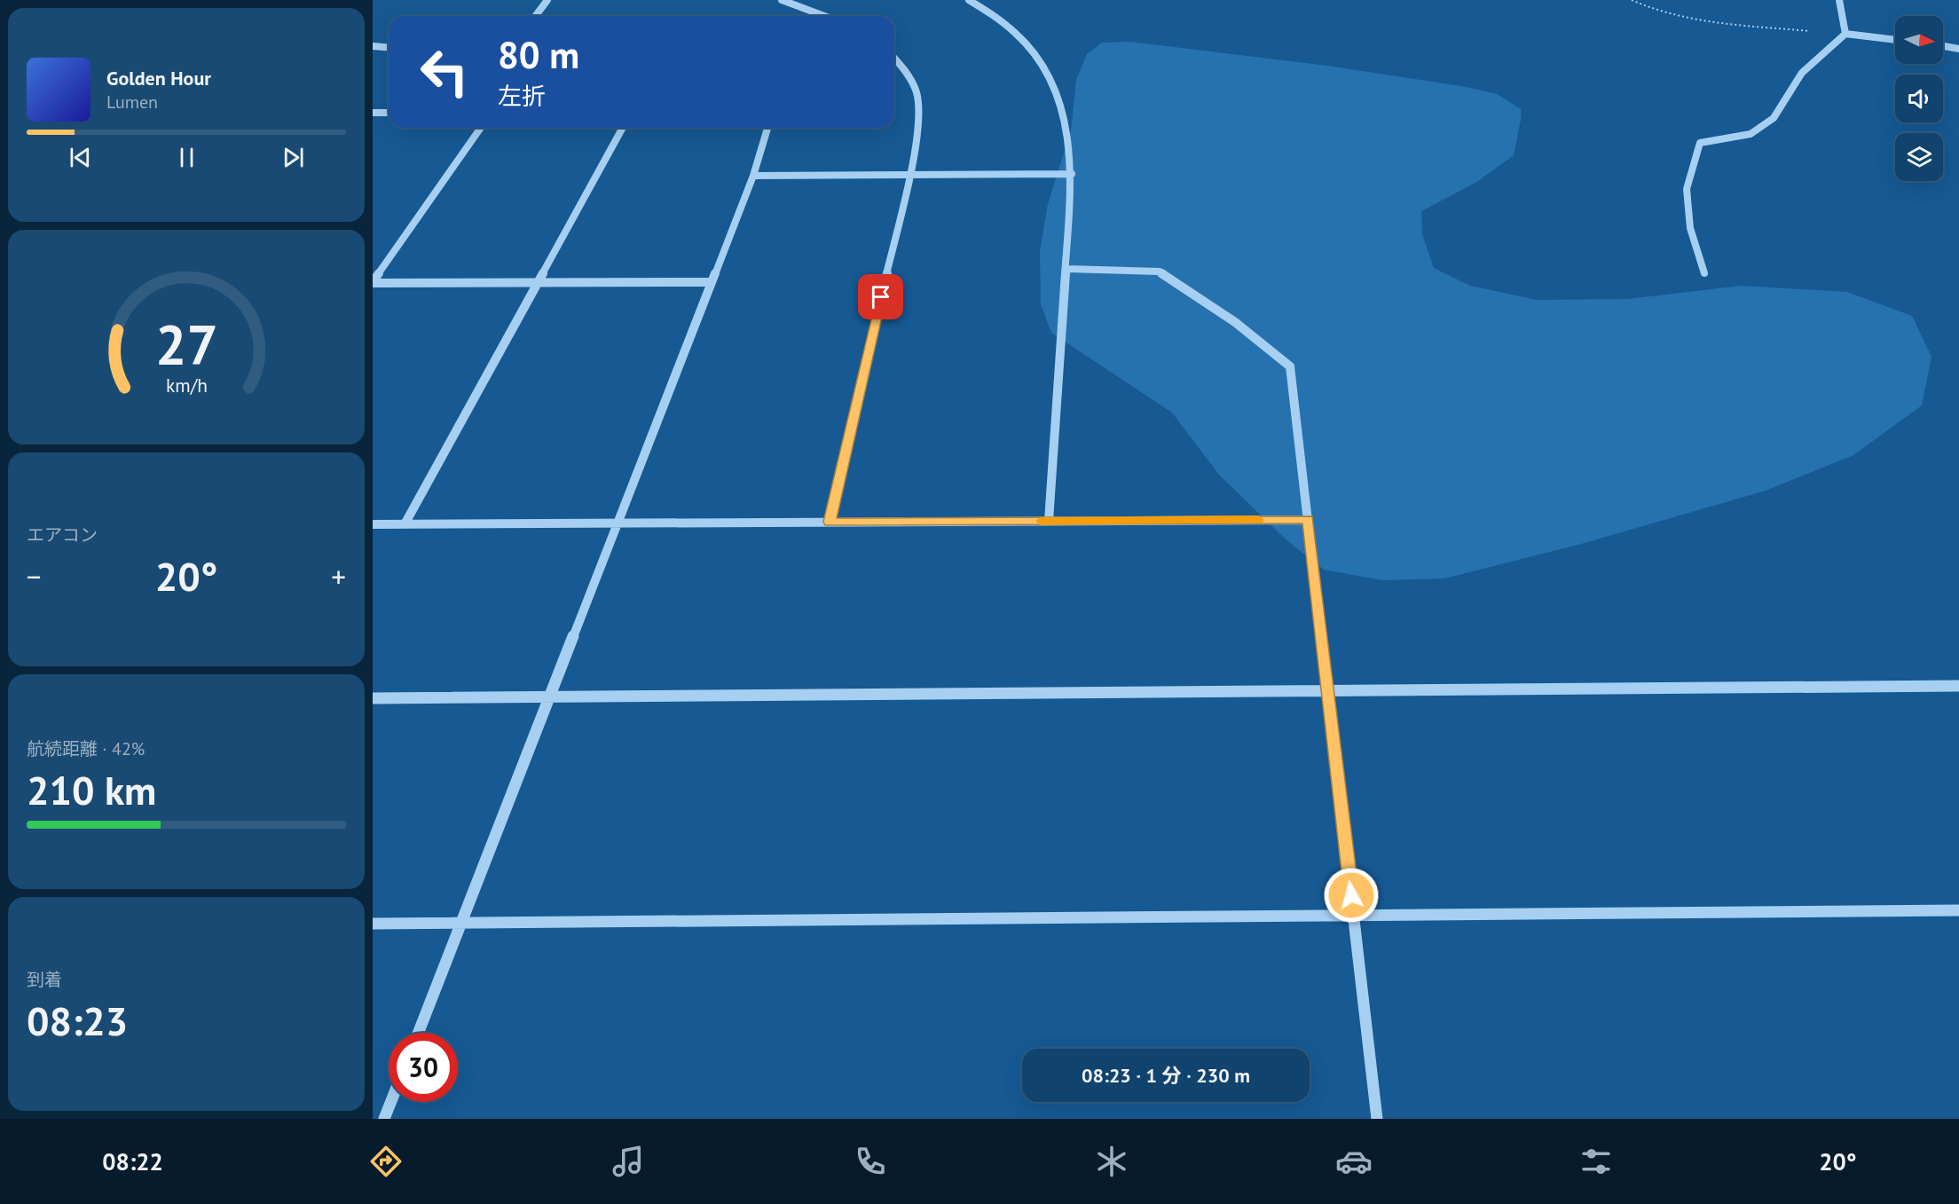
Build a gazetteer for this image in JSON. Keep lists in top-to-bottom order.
{
  "north": "right",
  "page": {
    "turn": ["80 m", "左折"],
    "song": ["Golden Hour", "Lumen"],
    "tile": [
      "エアコン",
      ["航続距離 · 42%", "210 km"],
      ["到着", "08:23"]
    ],
    "heat": ["−", "20°", "+"],
    "limit": "30",
    "trip": "08:23 · 1 分 · 230 m",
    "tabs": ["08:22", "20°"],
    "gauge": ["27", "km/h"]
  }
}
